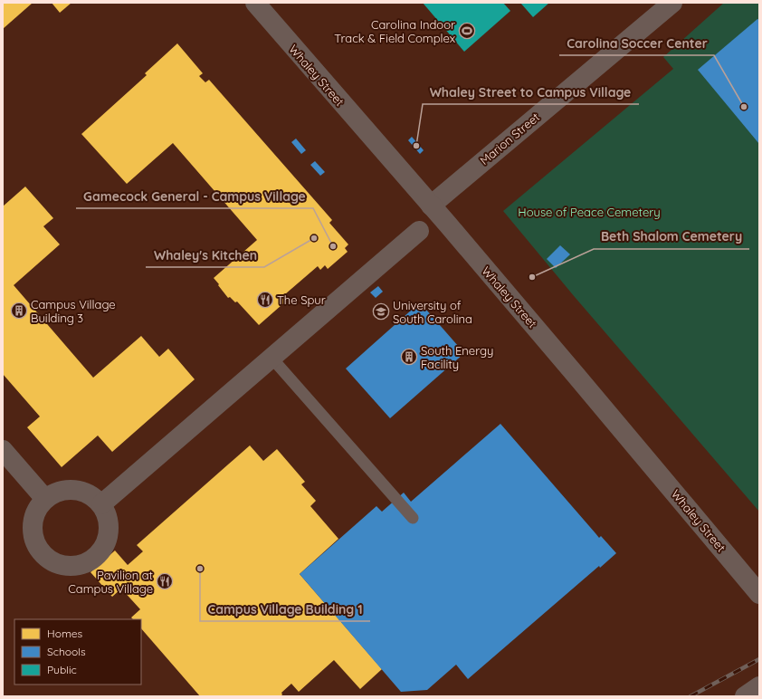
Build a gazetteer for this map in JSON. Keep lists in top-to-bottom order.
{
  "streets": {
    "street": ["Whaley Street", "Marion Street"]
  },
  "crossings": [
    ["Whaley Street", "Marion Street"]
  ],
  "parks": ["House of Peace Cemetery"],
  "places": {
    "sports": ["Carolina Indoor Track & Field Complex"],
    "other": [
      "Carolina Soccer Center",
      "Whaley Street to Campus Village",
      "Whaley's Kitchen",
      "Gamecock General - Campus Village",
      "Beth Shalom Cemetery",
      "Campus Village Building 1"
    ],
    "restaurant": ["The Spur", "Pavilion at Campus Village"],
    "building": ["Campus Village Building 3", "South Energy Facility"],
    "school or university": ["University of South Carolina"]
  },
  "legend": ["Homes", "Schools", "Public"]
}
